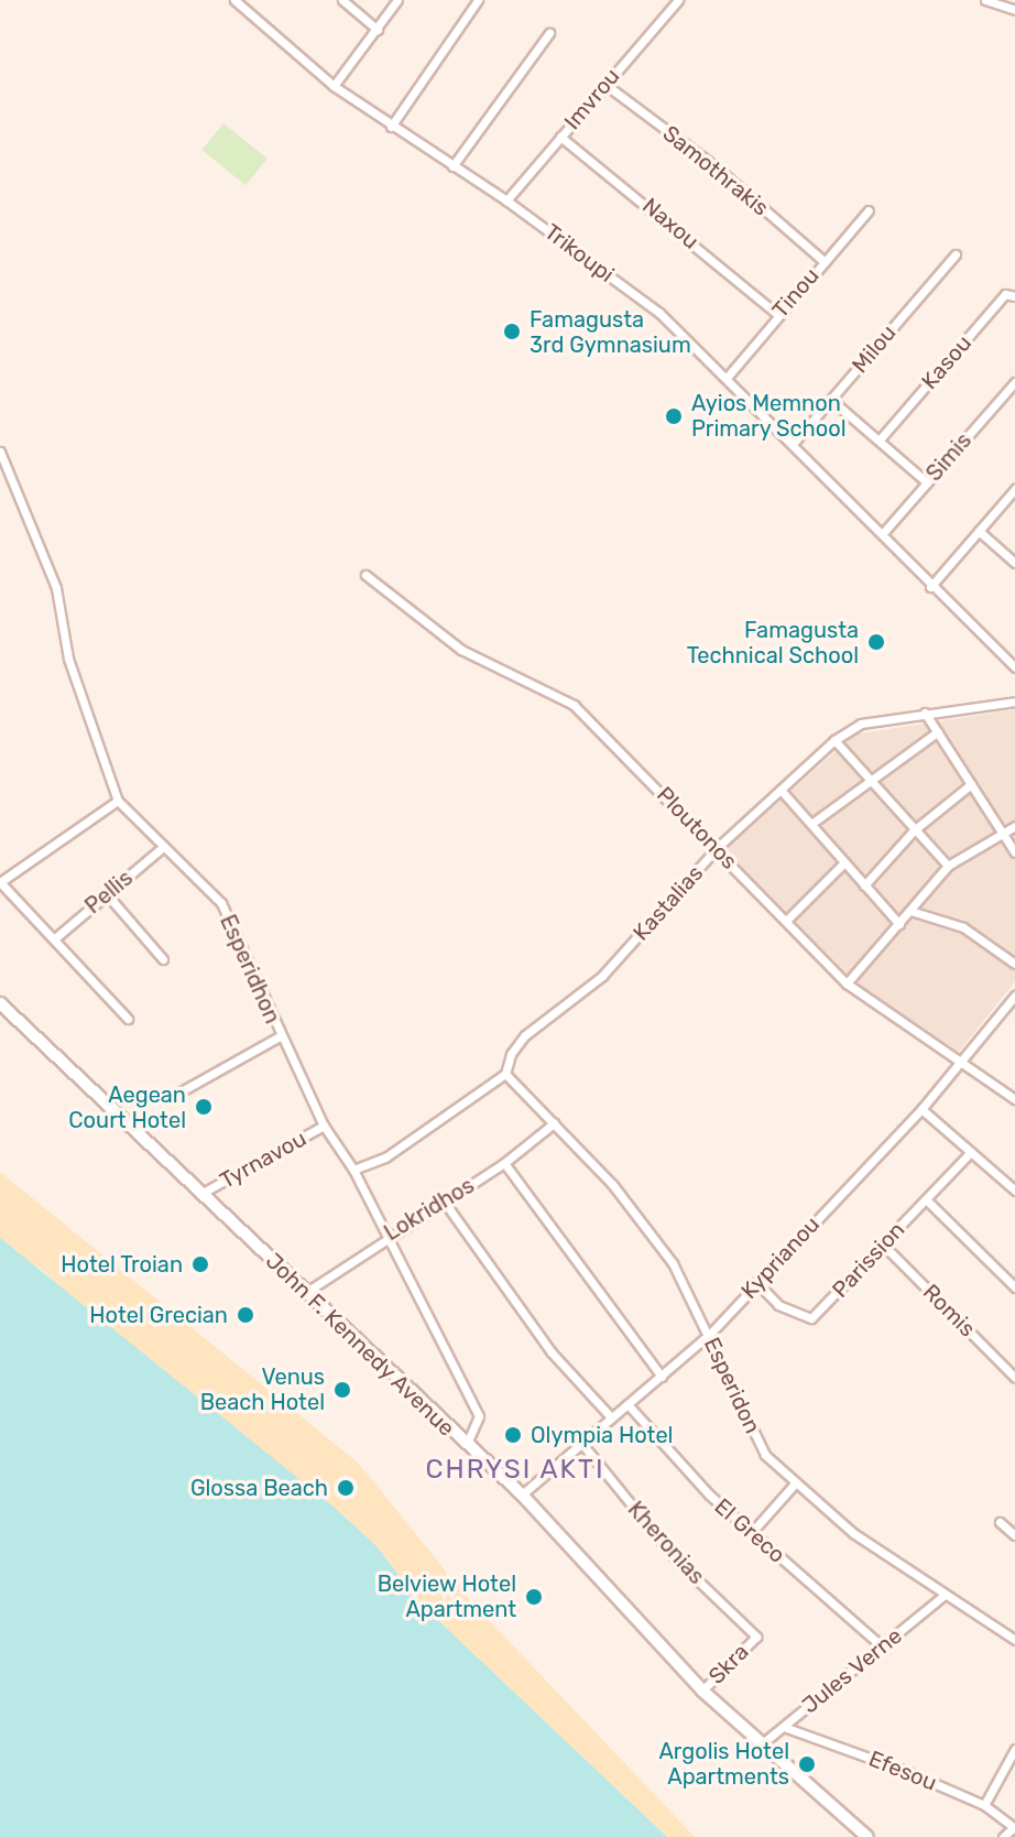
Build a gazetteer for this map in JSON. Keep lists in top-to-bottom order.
{
  "streets": {
    "street": [
      "Imvrou",
      "Samothrakis",
      "Naxou",
      "Trikoupi",
      "Tinou",
      "Milou",
      "Kasou",
      "Simis",
      "Ploutonos",
      "Pellis",
      "Kastalias",
      "Esperidhon",
      "Tyrnavou",
      "Lokridhos",
      "Kyprianou",
      "Parission",
      "Romis",
      "John F. Kennedy Avenue",
      "Esperidon",
      "El Greco",
      "Kheronias",
      "Skra",
      "Jules Verne",
      "Efesou"
    ]
  },
  "crossings": [
    ["Imvrou", "Samothrakis"],
    ["Imvrou", "Naxou"],
    ["Imvrou", "Trikoupi"],
    ["Samothrakis", "Tinou"],
    ["Naxou", "Tinou"],
    ["Trikoupi", "Tinou"],
    ["Trikoupi", "Milou"],
    ["Trikoupi", "Simis"],
    ["Ploutonos", "Kastalias"],
    ["Ploutonos", "Kyprianou"],
    ["Pellis", "Esperidhon"],
    ["Kastalias", "Esperidhon"],
    ["Kastalias", "Esperidon"],
    ["Esperidhon", "Tyrnavou"],
    ["Esperidhon", "Lokridhos"],
    ["Esperidhon", "John F. Kennedy Avenue"],
    ["Tyrnavou", "John F. Kennedy Avenue"],
    ["Lokridhos", "John F. Kennedy Avenue"],
    ["Lokridhos", "Esperidon"],
    ["Kyprianou", "Parission"],
    ["Kyprianou", "John F. Kennedy Avenue"],
    ["Kyprianou", "Esperidon"],
    ["Kyprianou", "El Greco"],
    ["Kyprianou", "Kheronias"],
    ["Parission", "Romis"],
    ["John F. Kennedy Avenue", "Skra"],
    ["John F. Kennedy Avenue", "Jules Verne"],
    ["Esperidon", "Jules Verne"],
    ["El Greco", "Jules Verne"],
    ["Kheronias", "Skra"],
    ["Jules Verne", "Efesou"]
  ],
  "districts": ["CHRYSI AKTI"],
  "places": [
    "Famagusta 3rd Gymnasium",
    "Ayios Memnon Primary School",
    "Famagusta Technical School",
    "Aegean Court Hotel",
    "Hotel Troian",
    "Hotel Grecian",
    "Venus Beach Hotel",
    "Olympia Hotel",
    "Glossa Beach",
    "Belview Hotel Apartment",
    "Argolis Hotel Apartments"
  ]
}
